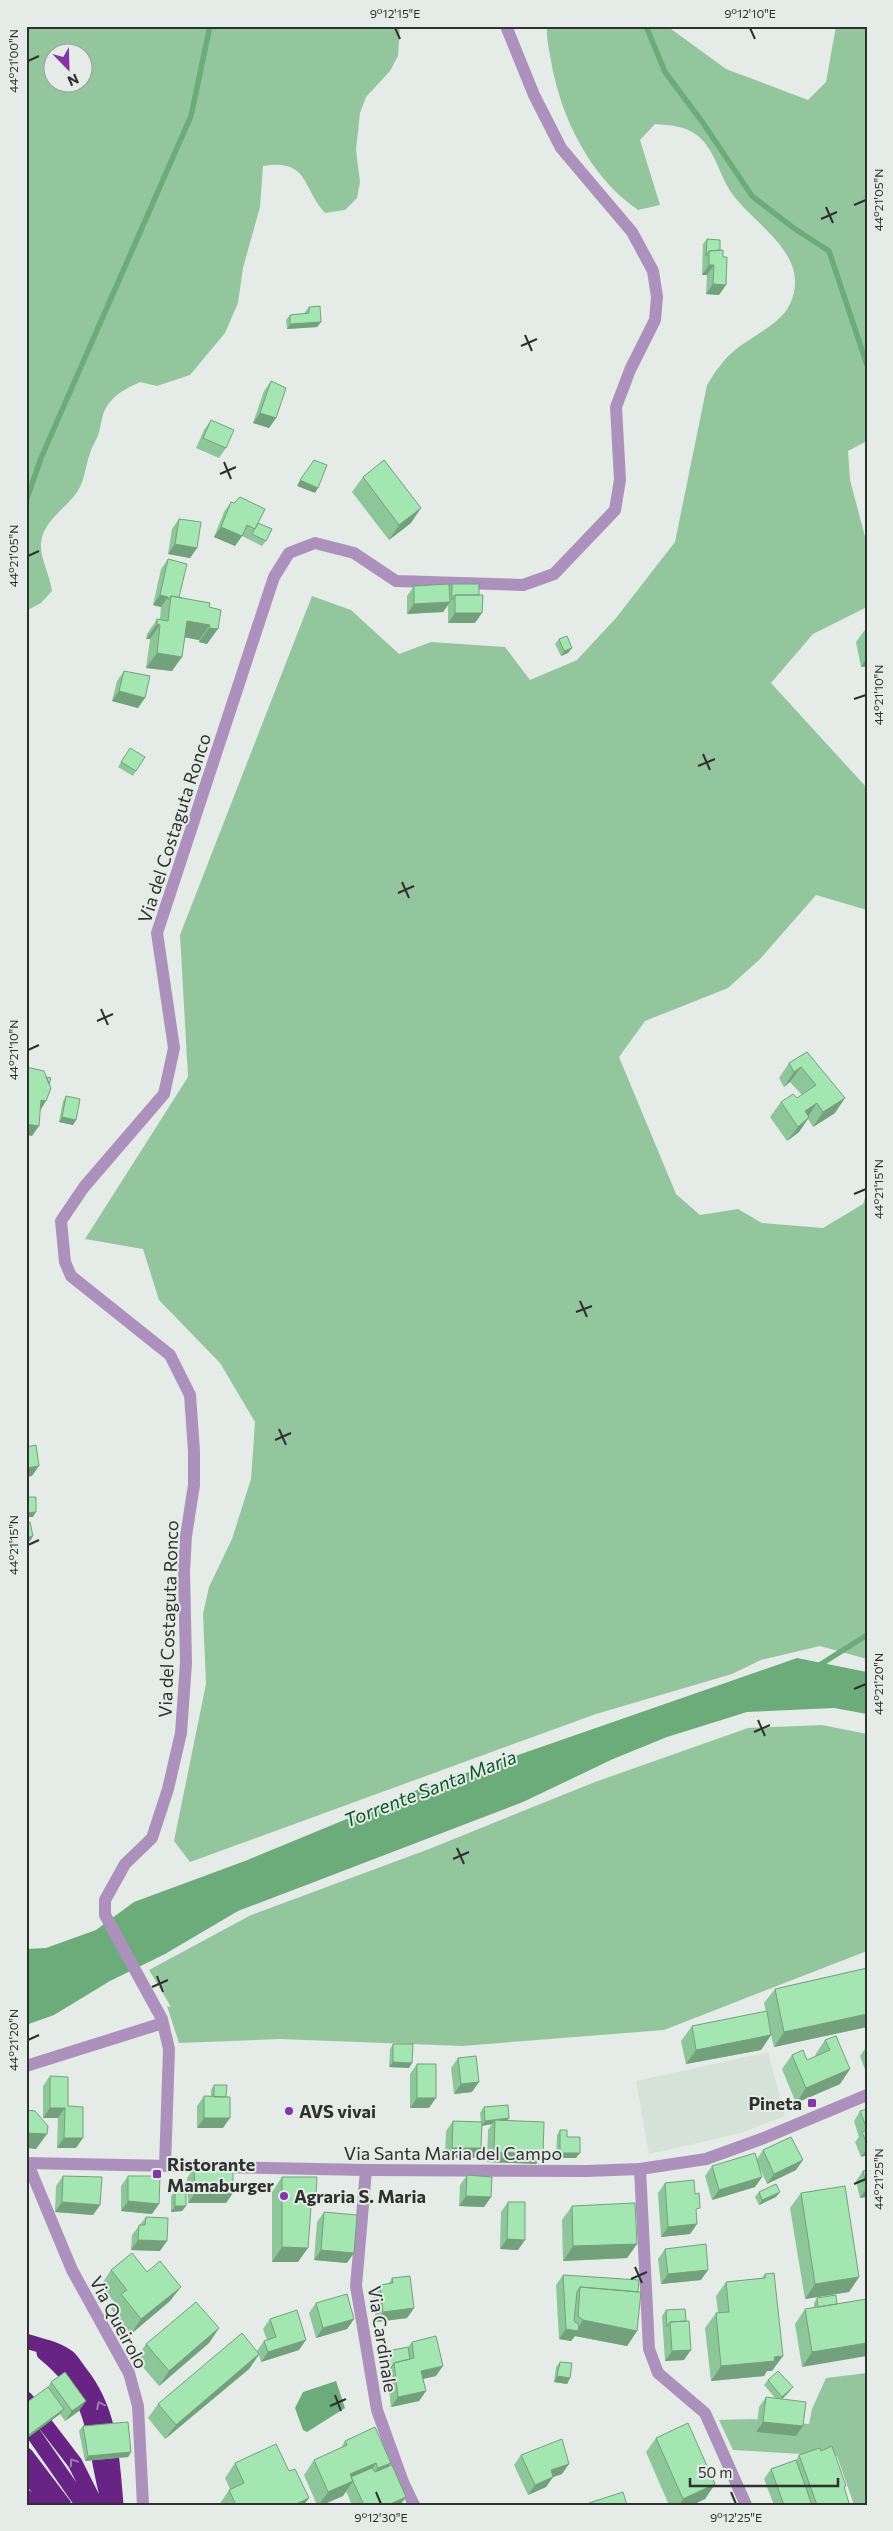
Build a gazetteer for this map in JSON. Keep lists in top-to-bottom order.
{
  "streets": {
    "street": [
      "Via del Costaguta Ronco",
      "Via Santa Maria del Campo",
      "Via Queirolo",
      "Via Cardinale"
    ]
  },
  "crossings": [
    ["Via Santa Maria del Campo", "Via Queirolo"],
    ["Via Santa Maria del Campo", "Via Cardinale"]
  ],
  "water": ["Torrente Santa Maria"],
  "places": {
    "transit": ["Pineta", "Ristorante Mamaburger"],
    "other": ["AVS vivai", "Agraria S. Maria"]
  },
  "scale_bar": "50 m",
  "north": "bottom right",
  "coordinates": [
    "9°12'15\"E",
    "9°12'10\"E",
    "44°21'00\"N",
    "44°21'05\"N",
    "44°21'10\"N",
    "44°21'15\"N",
    "44°21'20\"N",
    "44°21'25\"N",
    "9°12'30\"E",
    "9°12'25\"E"
  ]
}
